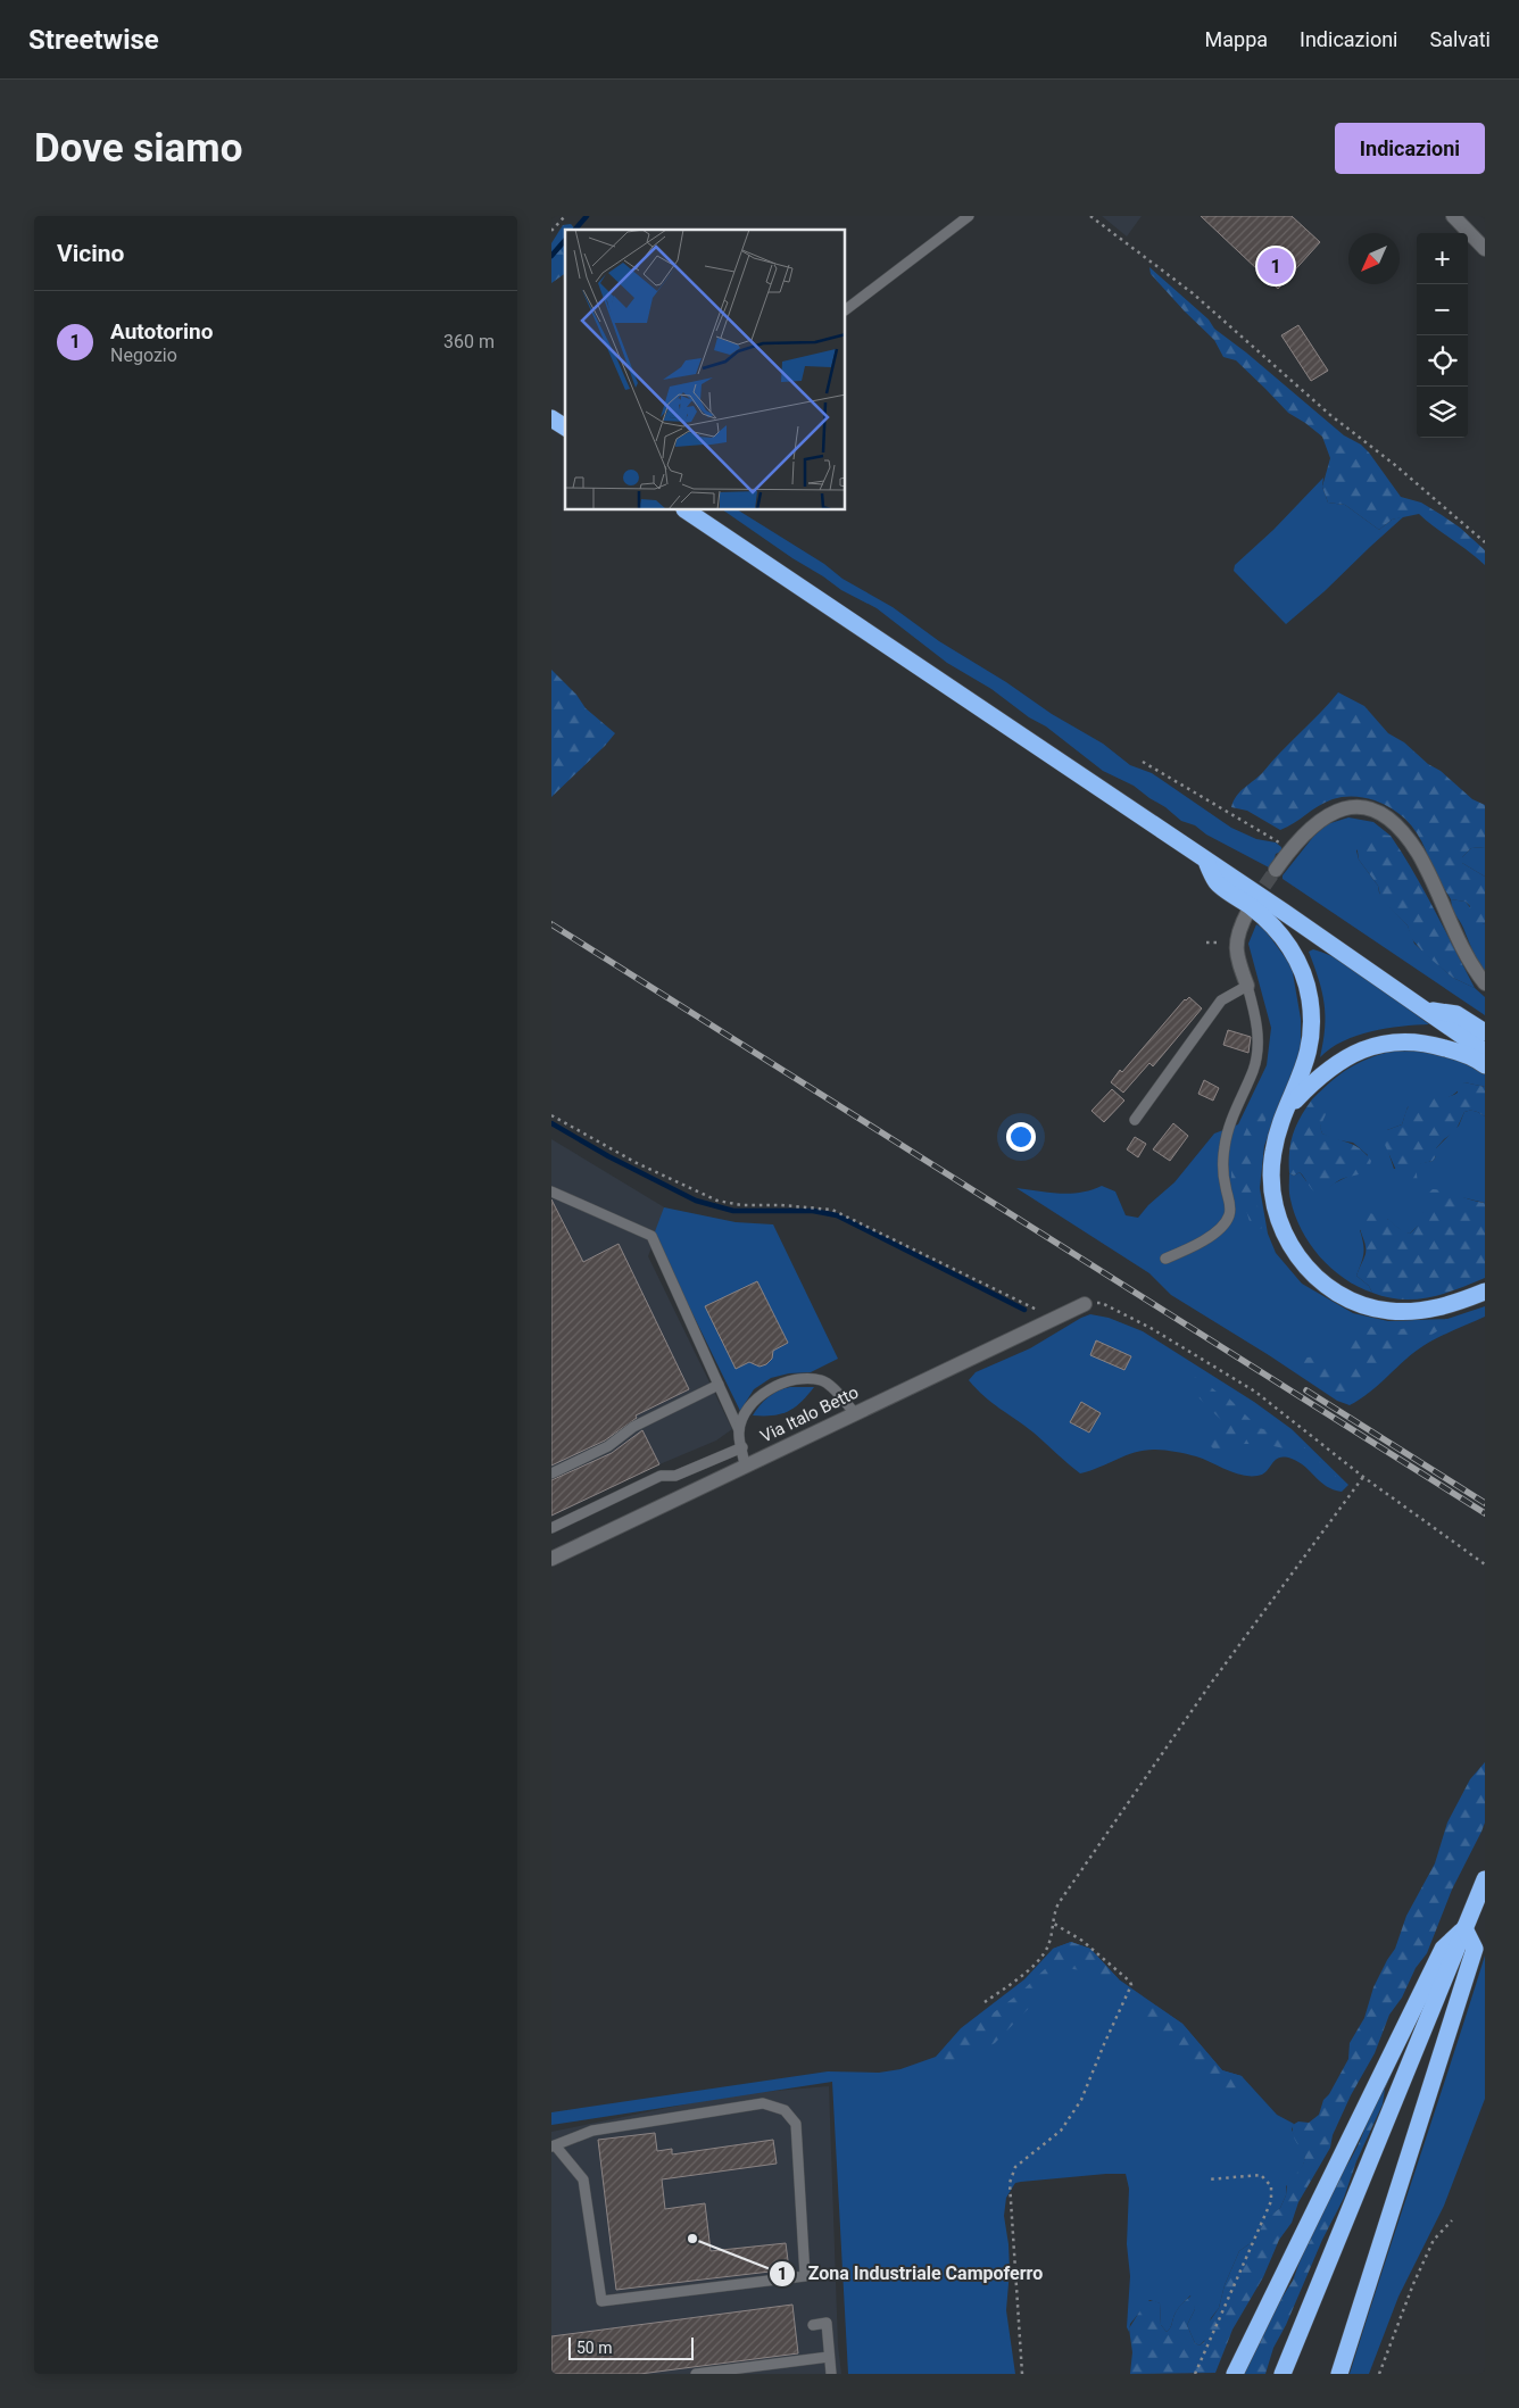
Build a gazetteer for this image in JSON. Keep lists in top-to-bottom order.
{
  "streets": {
    "street": ["Via Italo Betto"]
  },
  "places": ["Zona Industriale Campoferro"],
  "scale_bar": "50 m",
  "north": "bottom left",
  "page": {
    "header": "Streetwise",
    "nav": ["Mappa", "Indicazioni", "Salvati"],
    "buttons": "Indicazioni",
    "title": "Dove siamo",
    "heading": "Vicino",
    "map_buttons": ["+", "−"],
    "pins": "1",
    "list": [
      {
        "mark": "1",
        "name": "Autotorino",
        "note": "Negozio",
        "value": "360 m"
      }
    ],
    "scale": "50 m"
  }
}
